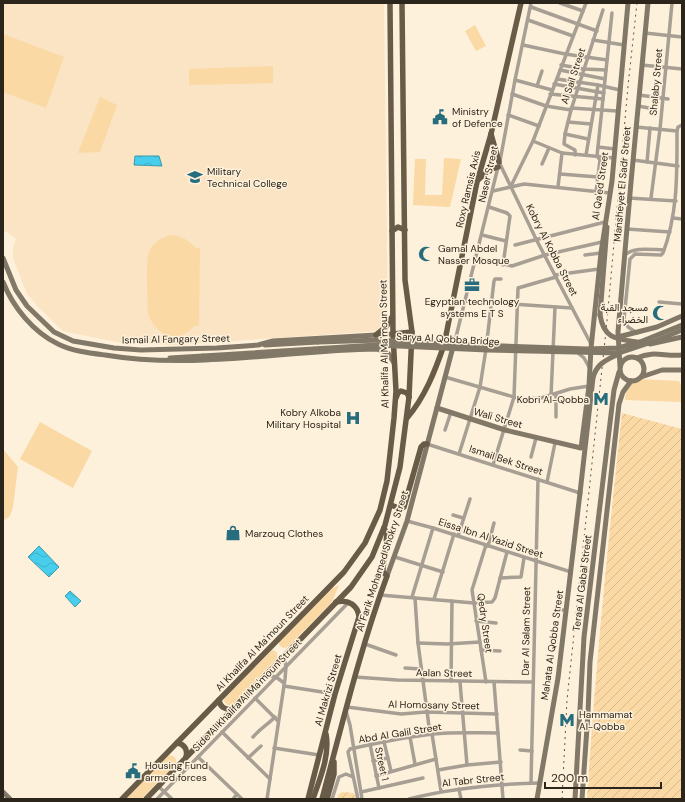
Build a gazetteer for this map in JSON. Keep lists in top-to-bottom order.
{
  "streets": {
    "main road": [
      "Mansheyet El Sadr Street",
      "Al Qa'ed Street",
      "Roxy Ramsis Axis",
      "Ismail Al Fangary Street",
      "Sarya Al Qobba Bridge",
      "Al Khalifa Al Ma'moun Street",
      "Wali Street",
      "Al Farik Mohamed Shokry Street",
      "Teraa Al Gabal Street",
      "Mahata Al Qobba Street",
      "Al Makrizi Street"
    ],
    "street": [
      "Al Sail Street",
      "Shalaby Street",
      "Naser Street",
      "Kobry Al Kobba Street",
      "Ismail Bek Street",
      "Eissa Ibn Al Yazid Street",
      "Qedry Street",
      "Dar Al Salam Street",
      "Aalan Street",
      "Side Al Khalifa Al Ma'moun Street",
      "Al Homosany Street",
      "Abd Al Galil Street",
      "Street 1",
      "Al Tabr Street"
    ]
  },
  "crossings": [
    ["Naser Street", "Kobry Al Kobba Street"],
    ["Naser Street", "Al Farik Mohamed Shokry Street"],
    ["Mansheyet El Sadr Street", "Teraa Al Gabal Street"],
    ["Al Qa'ed Street", "Kobry Al Kobba Street"],
    ["Ismail Al Fangary Street", "Sarya Al Qobba Bridge"],
    ["Ismail Al Fangary Street", "Al Khalifa Al Ma'moun Street"],
    ["Sarya Al Qobba Bridge", "Mahata Al Qobba Street"],
    ["Wali Street", "Al Farik Mohamed Shokry Street"],
    ["Ismail Bek Street", "Al Farik Mohamed Shokry Street"],
    ["Ismail Bek Street", "Dar Al Salam Street"],
    ["Ismail Bek Street", "Mahata Al Qobba Street"],
    ["Eissa Ibn Al Yazid Street", "Al Farik Mohamed Shokry Street"],
    ["Eissa Ibn Al Yazid Street", "Qedry Street"],
    ["Eissa Ibn Al Yazid Street", "Dar Al Salam Street"],
    ["Eissa Ibn Al Yazid Street", "Mahata Al Qobba Street"],
    ["Al Farik Mohamed Shokry Street", "Aalan Street"],
    ["Al Farik Mohamed Shokry Street", "Al Homosany Street"],
    ["Qedry Street", "Aalan Street"],
    ["Dar Al Salam Street", "Aalan Street"],
    ["Dar Al Salam Street", "Al Tabr Street"],
    ["Mahata Al Qobba Street", "Al Tabr Street"],
    ["Al Makrizi Street", "Side Al Khalifa Al Ma'moun Street"],
    ["Abd Al Galil Street", "Street 1"]
  ],
  "places": {
    "public building": ["Ministry of Defence", "Housing Fund armed forces"],
    "school or university": ["Military Technical College"],
    "mosque": ["Gamal Abdel Nasser Mosque", "مسجد القبة الخضراء"],
    "office": ["Egyptian technology systems E T S"],
    "metro station": ["Kobri Al-Qobba", "Hammamat Al-Qobba"],
    "hospital": ["Kobry Alkoba Military Hospital"],
    "shop": ["Marzouq Clothes"]
  },
  "scale_bar": "200 m"
}
